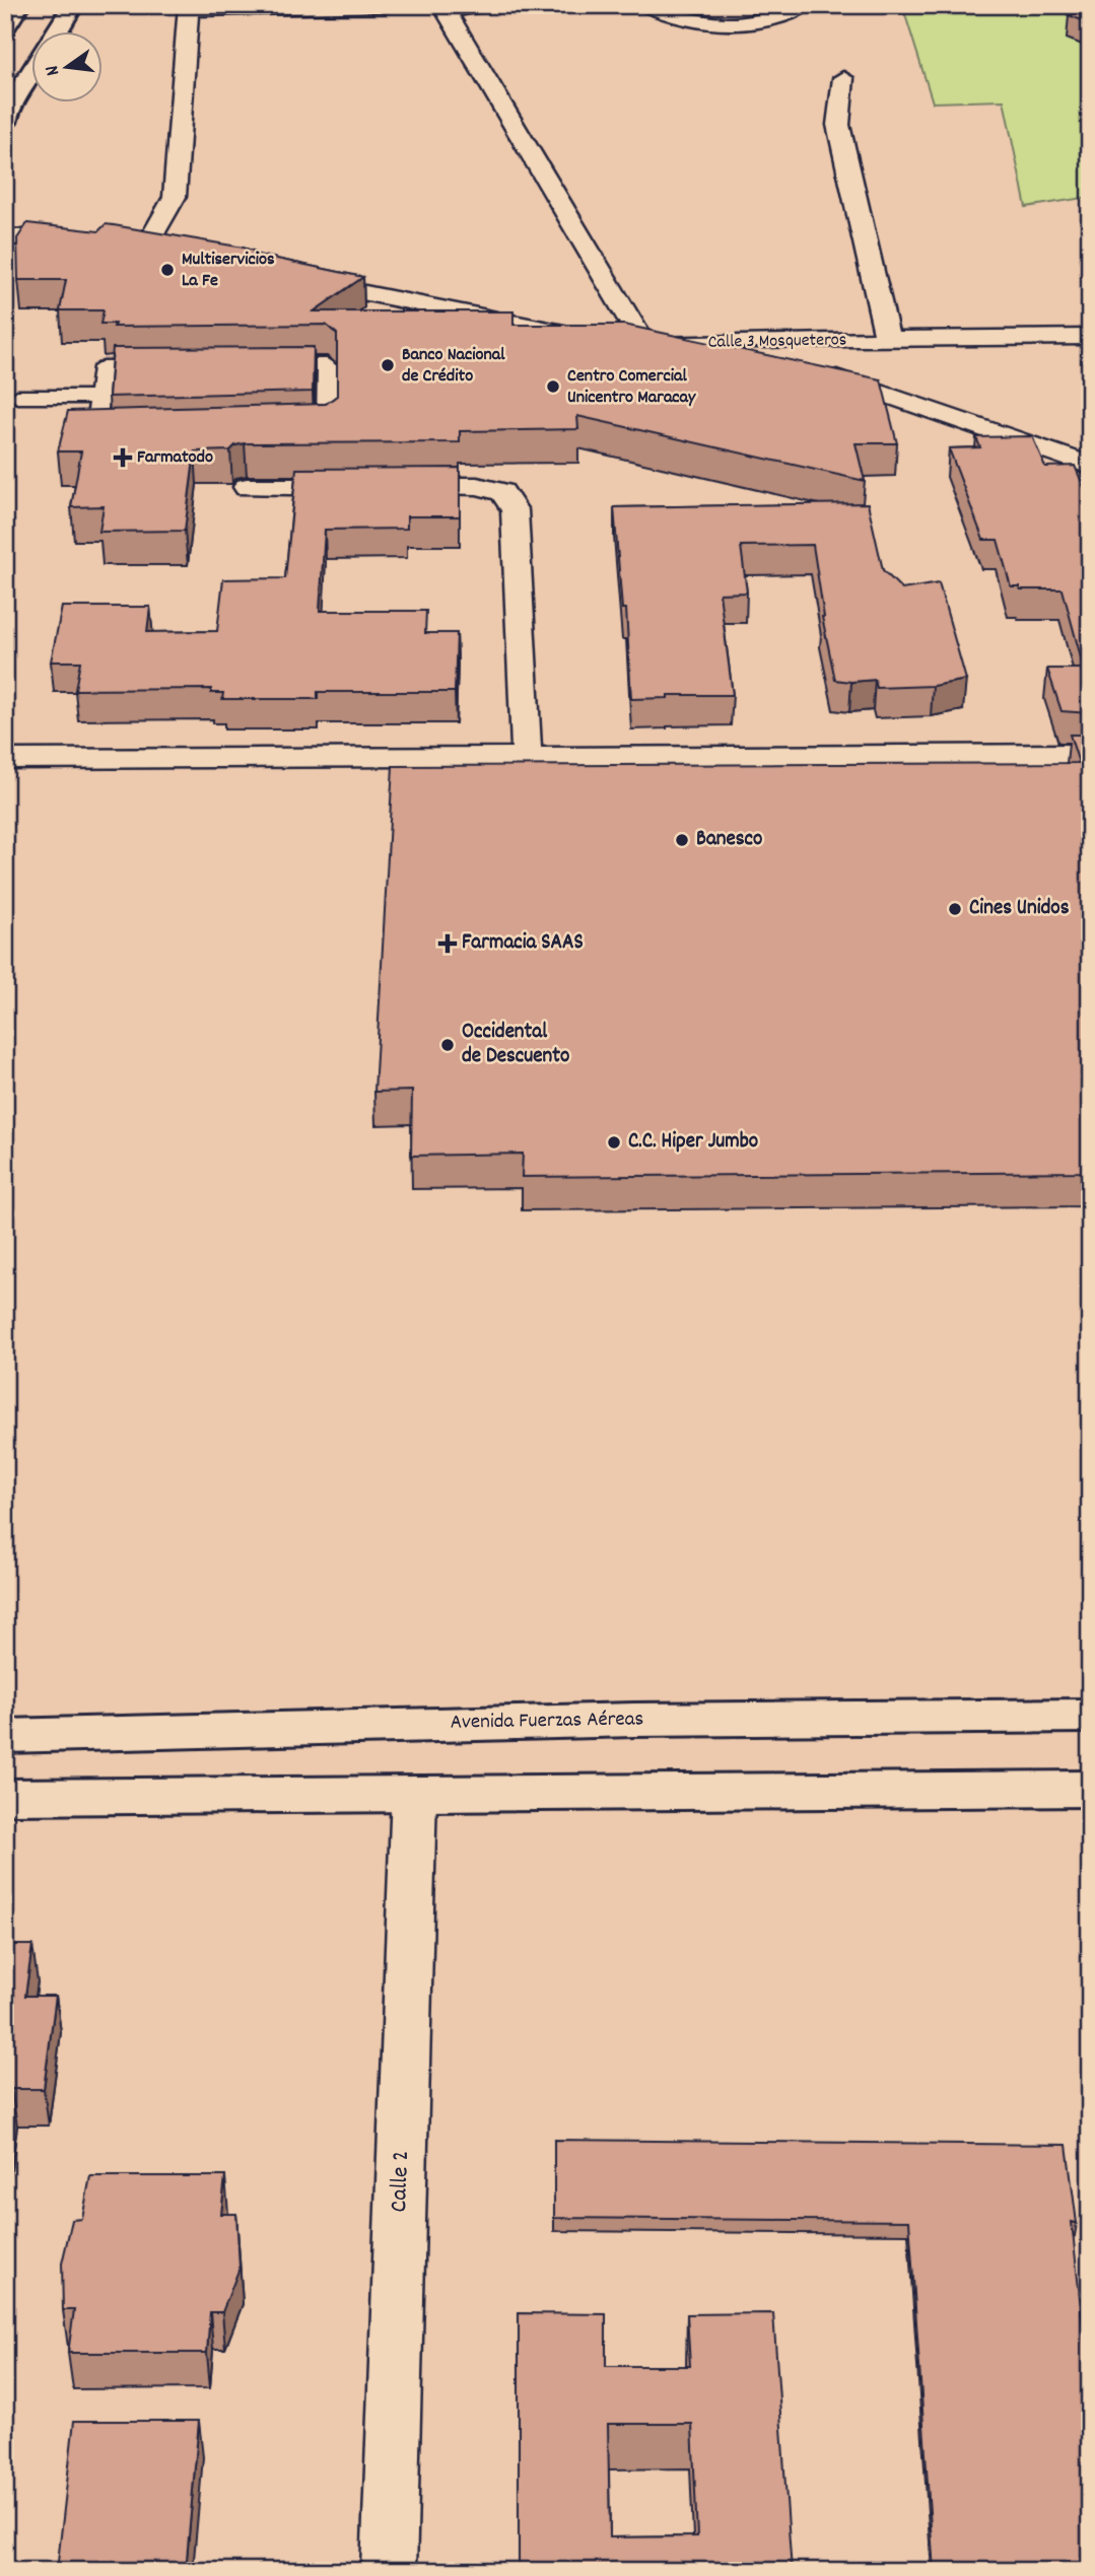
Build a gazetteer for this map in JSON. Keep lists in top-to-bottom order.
{
  "streets": {
    "street": ["Calle 3 Mosqueteros", "Avenida Fuerzas Aéreas", "Calle 2"]
  },
  "places": {
    "other": [
      "Multiservicios La Fe",
      "Banco Nacional de Crédito",
      "Centro Comercial Unicentro Maracay",
      "Banesco",
      "Cines Unidos",
      "Occidental de Descuento",
      "C.C. Hiper Jumbo"
    ],
    "health": ["Farmatodo", "Farmacia SAAS"]
  },
  "north": "left"
}
